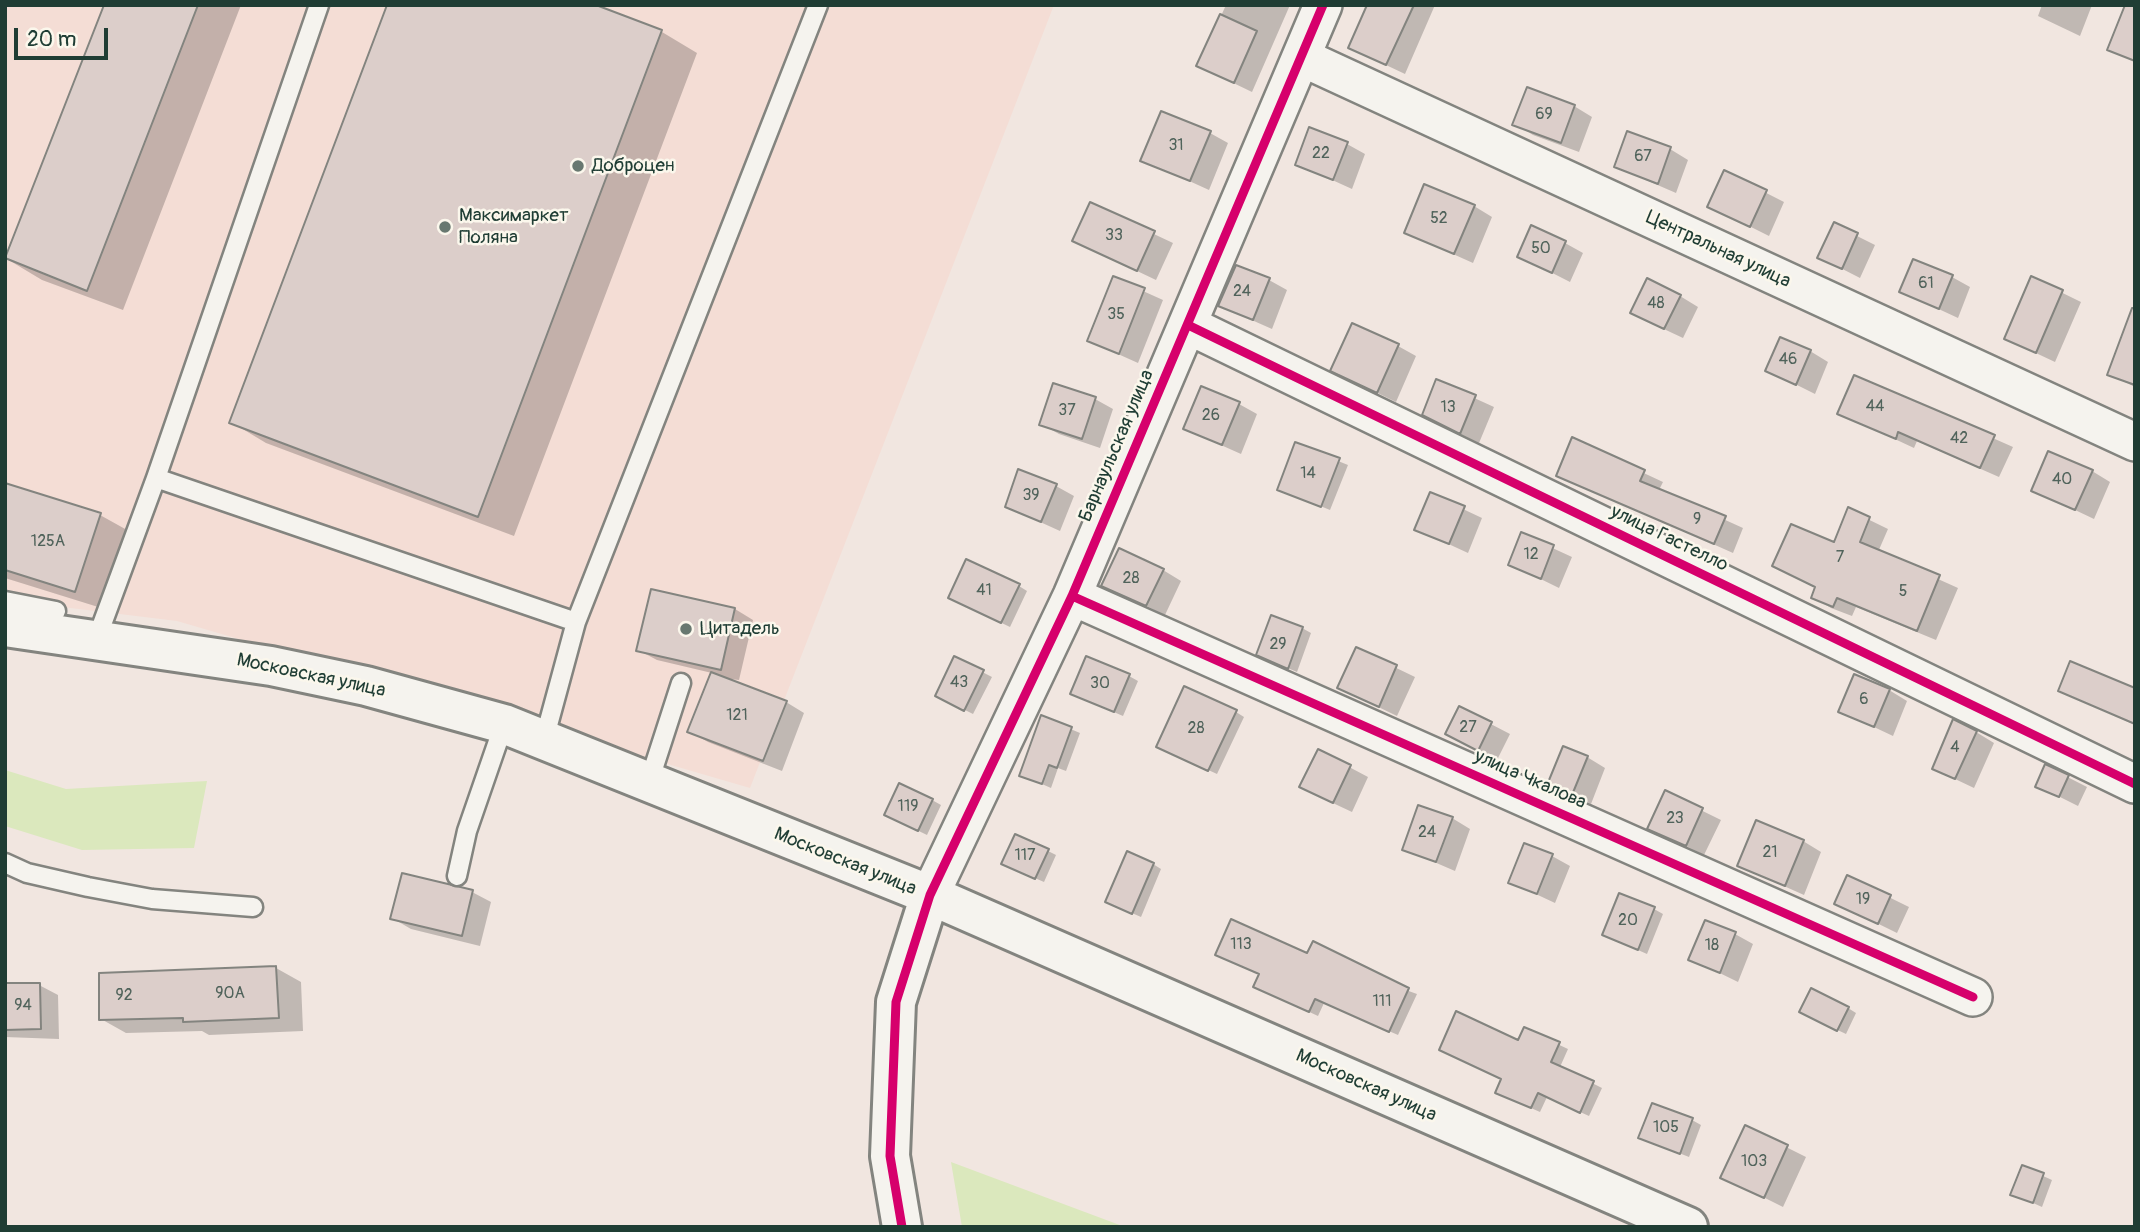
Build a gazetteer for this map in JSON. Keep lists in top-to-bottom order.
{
  "streets": {
    "main road": ["Московская улица"],
    "street": [
      "Центральная улица",
      "Барнаульская улица",
      "улица Гастелло",
      "улица Чкалова"
    ]
  },
  "crossings": [
    ["Центральная улица", "Барнаульская улица"],
    ["Барнаульская улица", "улица Гастелло"],
    ["Барнаульская улица", "Московская улица"],
    ["Барнаульская улица", "улица Чкалова"]
  ],
  "places": ["Доброцен", "Максимаркет Поляна", "Цитадель"],
  "house_numbers": [
    "69",
    "31",
    "22",
    "67",
    "52",
    "33",
    "50",
    "61",
    "24",
    "48",
    "35",
    "46",
    "44",
    "13",
    "37",
    "26",
    "42",
    "14",
    "40",
    "39",
    "9",
    "125А",
    "12",
    "7",
    "28",
    "41",
    "5",
    "29",
    "43",
    "30",
    "6",
    "121",
    "27",
    "28",
    "4",
    "119",
    "23",
    "24",
    "21",
    "117",
    "19",
    "20",
    "113",
    "18",
    "90А",
    "92",
    "111",
    "94",
    "105",
    "103"
  ],
  "scale_bar": "20 m"
}
